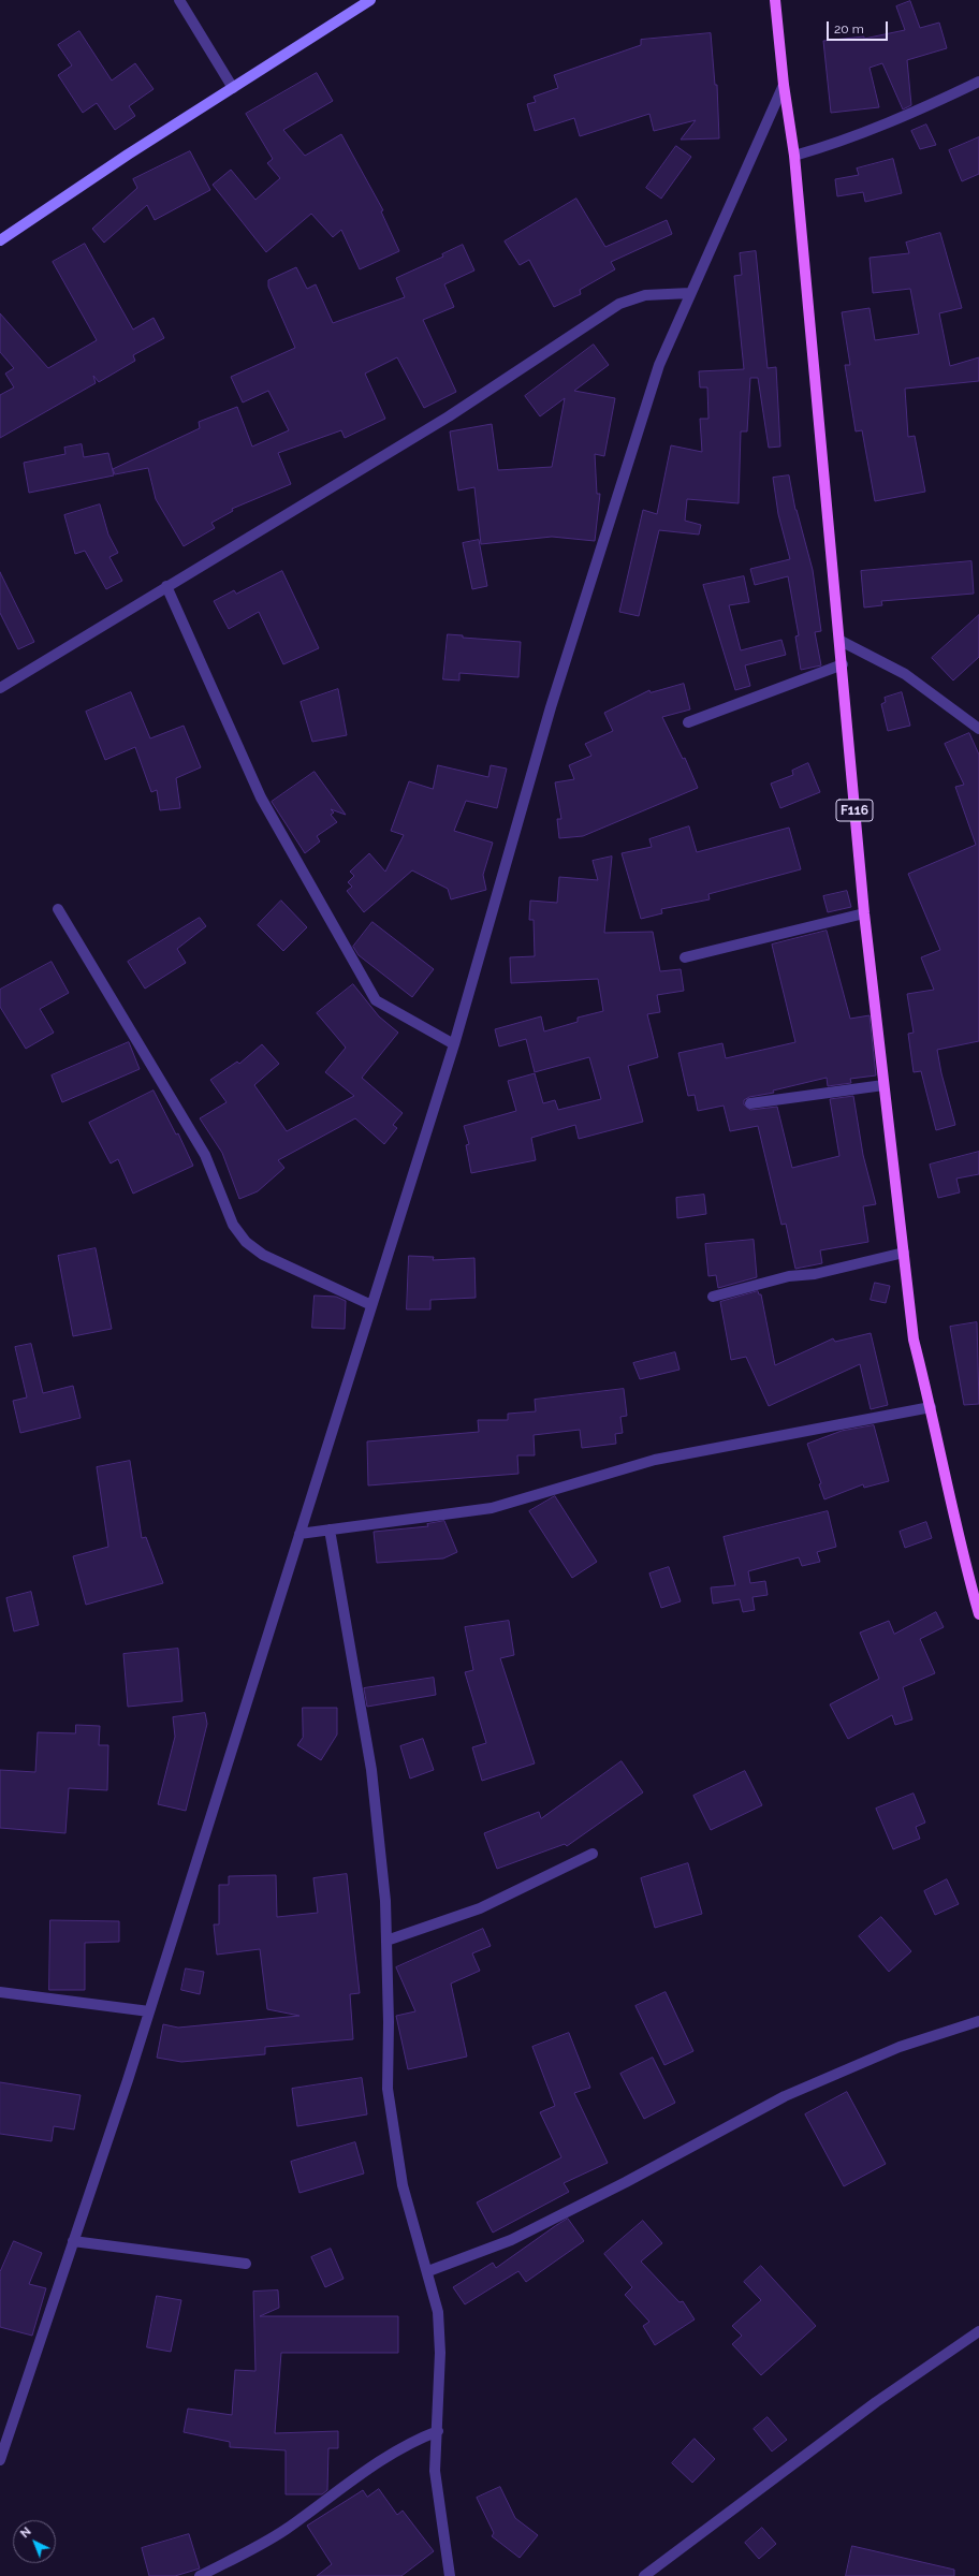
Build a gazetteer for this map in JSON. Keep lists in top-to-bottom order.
{
  "streets": {
    "main road": ["F116"]
  },
  "scale_bar": "20 m",
  "north": "top left"
}
